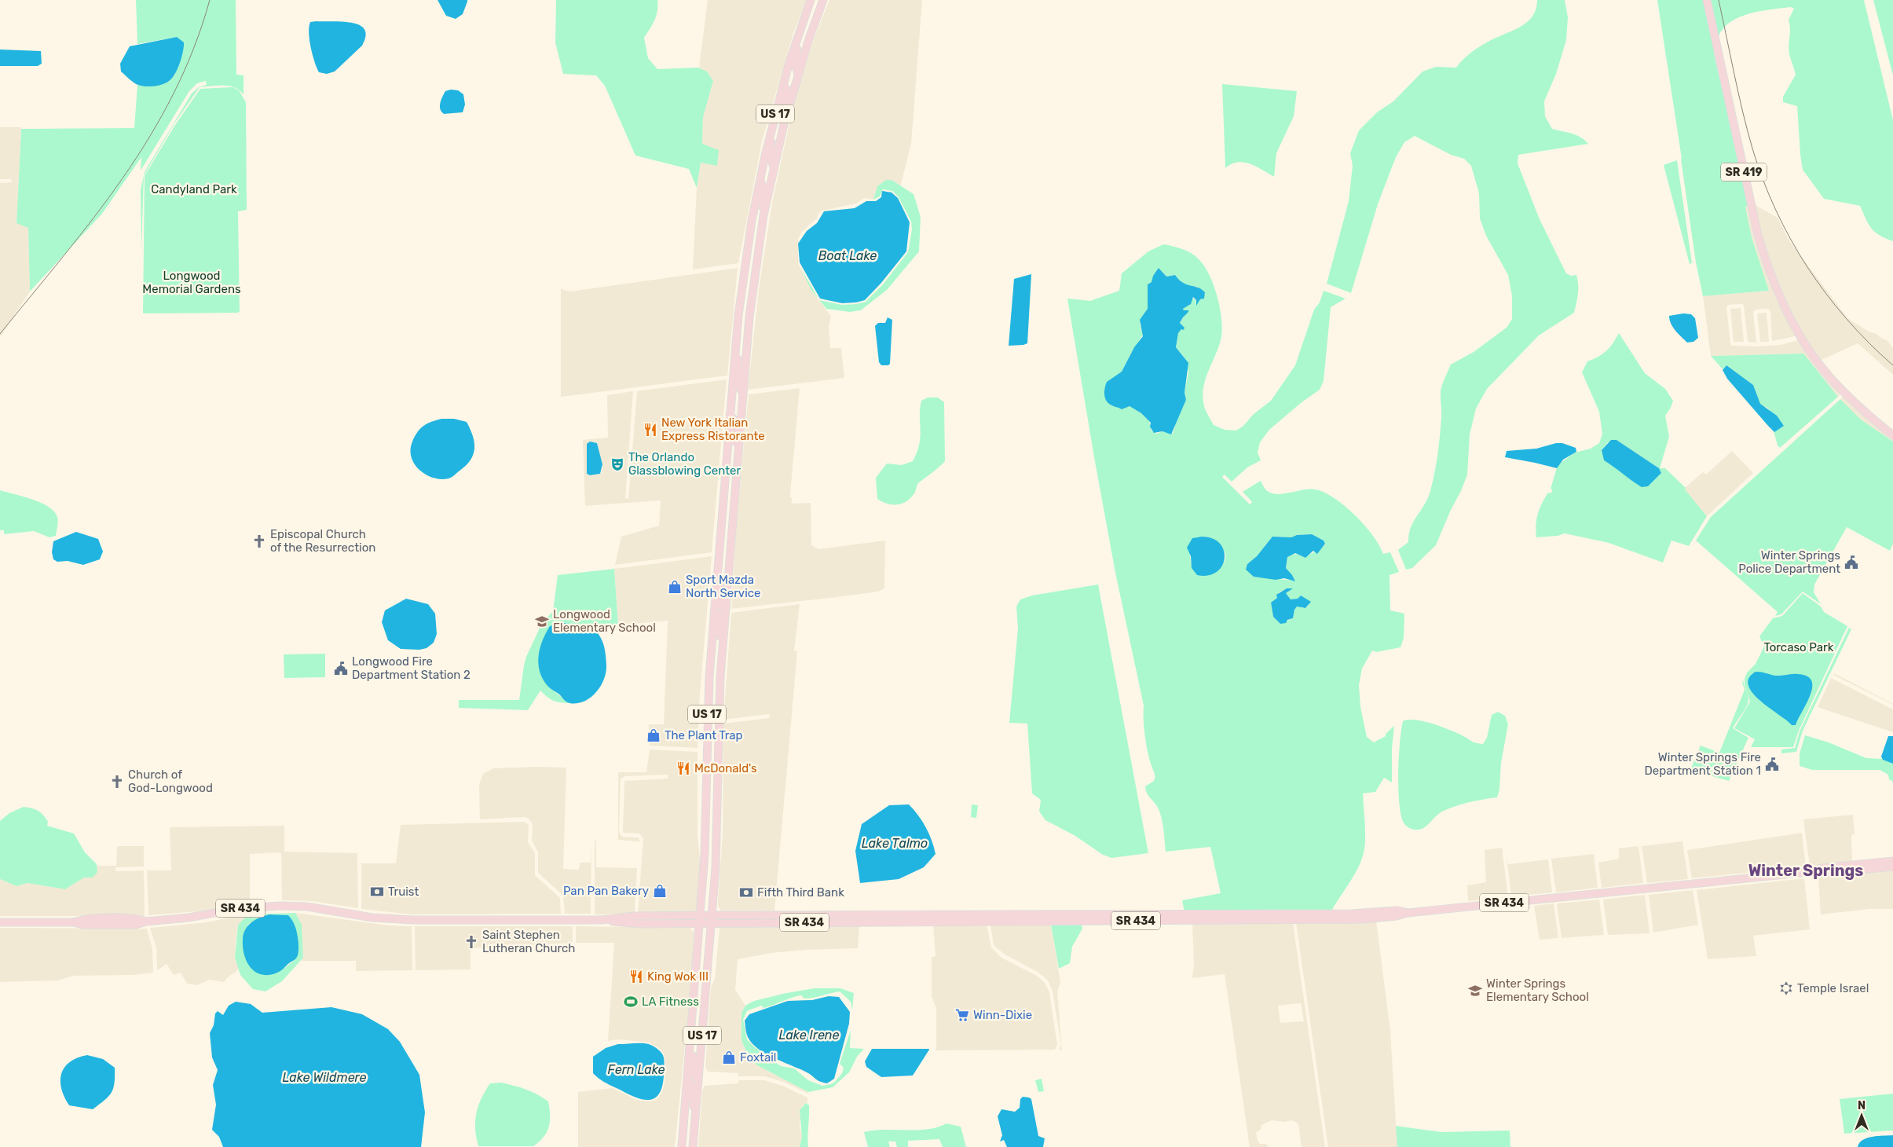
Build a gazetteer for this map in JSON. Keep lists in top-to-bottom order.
{
  "streets": {
    "main road": ["US 17", "SR 419", "SR 434"]
  },
  "crossings": [
    ["US 17", "SR 434"]
  ],
  "districts": ["Winter Springs"],
  "water": [
    "Boat Lake",
    "Lake Talmo",
    "Lake Irene",
    "Fern Lake",
    "Lake Wildmere"
  ],
  "parks": ["Candyland Park", "Longwood Memorial Gardens", "Torcaso Park"],
  "places": {
    "restaurant": ["New York Italian Express Ristorante", "McDonald's", "King Wok III"],
    "theatre": ["The Orlando Glassblowing Center"],
    "church": ["Episcopal Church of the Resurrection", "Church of God-Longwood", "Saint Stephen Lutheran Church"],
    "public building": ["Winter Springs Police Department", "Longwood Fire Department Station 2", "Winter Springs Fire Department Station 1"],
    "shop": [
      "Sport Mazda North Service",
      "The Plant Trap",
      "Pan Pan Bakery",
      "Foxtail"
    ],
    "school or university": ["Longwood Elementary School", "Winter Springs Elementary School"],
    "bank": ["Truist", "Fifth Third Bank"],
    "synagogue": ["Temple Israel"],
    "sports": ["LA Fitness"],
    "supermarket": ["Winn-Dixie"]
  },
  "north": "top"
}
